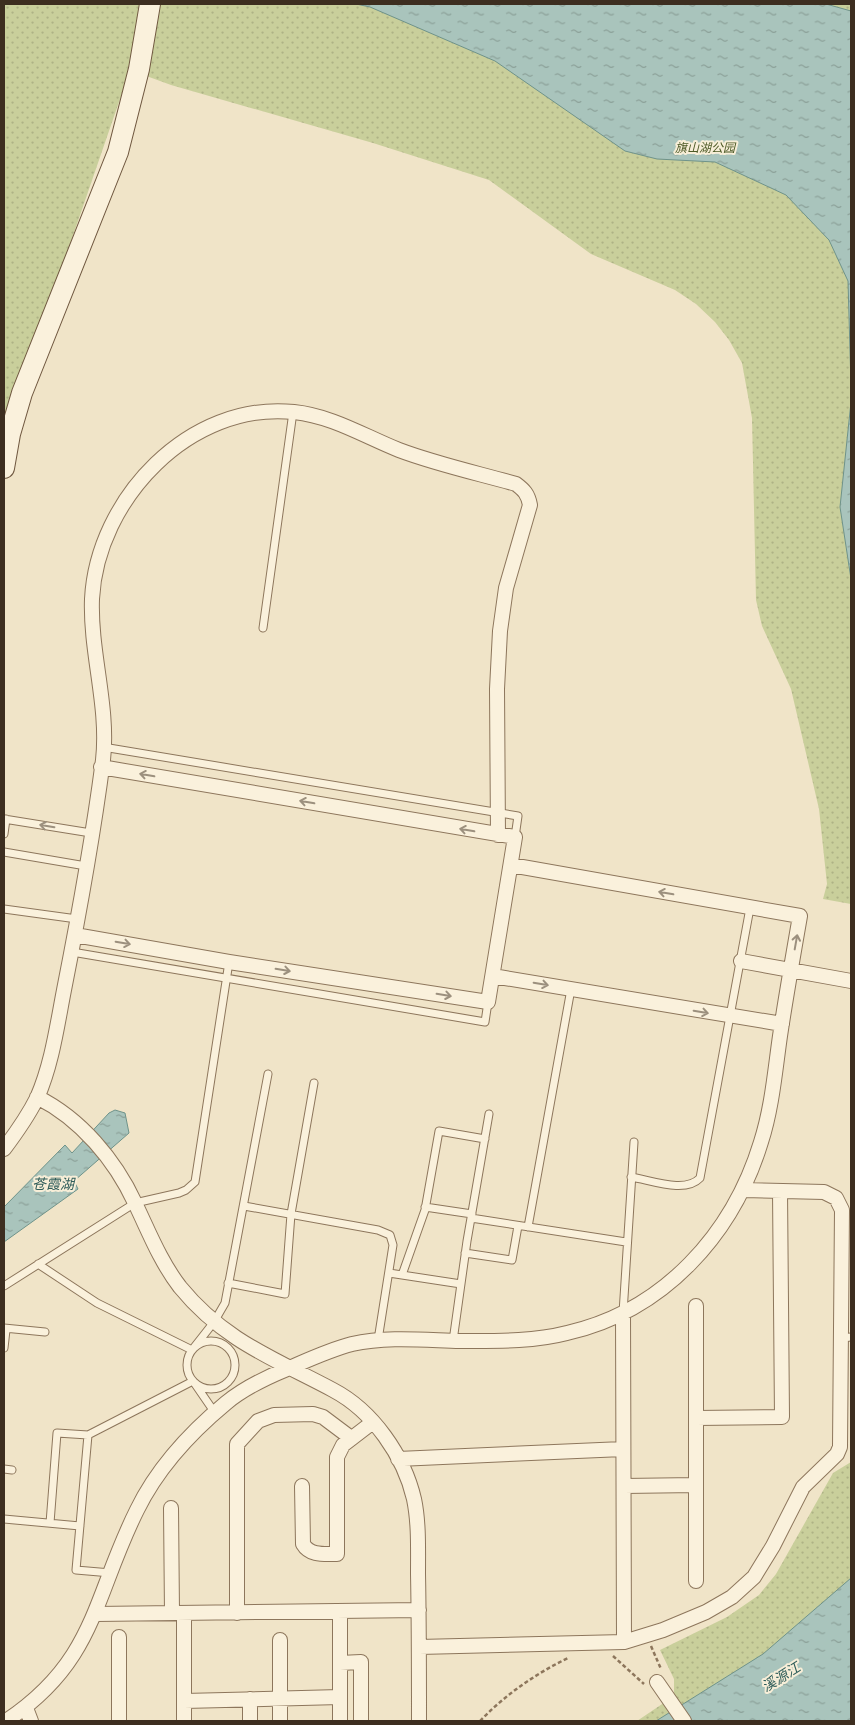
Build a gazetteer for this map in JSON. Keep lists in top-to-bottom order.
{
  "water": ["苍霞湖", "溪源江"],
  "parks": ["旗山湖公园"]
}
